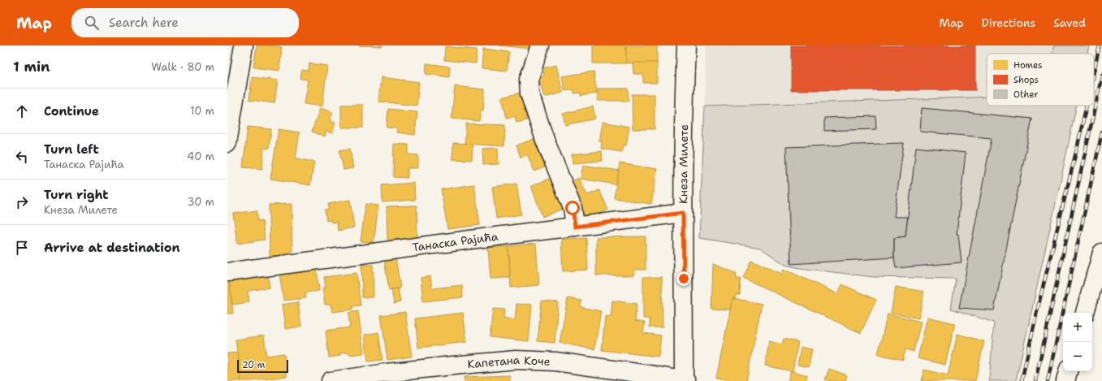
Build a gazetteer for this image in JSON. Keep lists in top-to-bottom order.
{
  "streets": {
    "street": ["Кнеза Милете", "Танаска Рајића", "Капетана Коче"]
  },
  "crossings": [
    ["Кнеза Милете", "Танаска Рајића"],
    ["Кнеза Милете", "Капетана Коче"]
  ],
  "legend": ["Homes", "Shops", "Other"],
  "scale_bar": "20 m",
  "page": {
    "header": "Map",
    "search": "Search here",
    "nav": ["Map", "Directions", "Saved"],
    "heading": ["1 min", "Walk · 80 m"],
    "list": [
      ["Continue", "10 m"],
      ["Turn left", "Танаска Рајића", "40 m"],
      ["Turn right", "Кнеза Милете", "30 m"],
      "Arrive at destination"
    ],
    "map_buttons": ["+", "−"],
    "scale": "20 m"
  }
}
